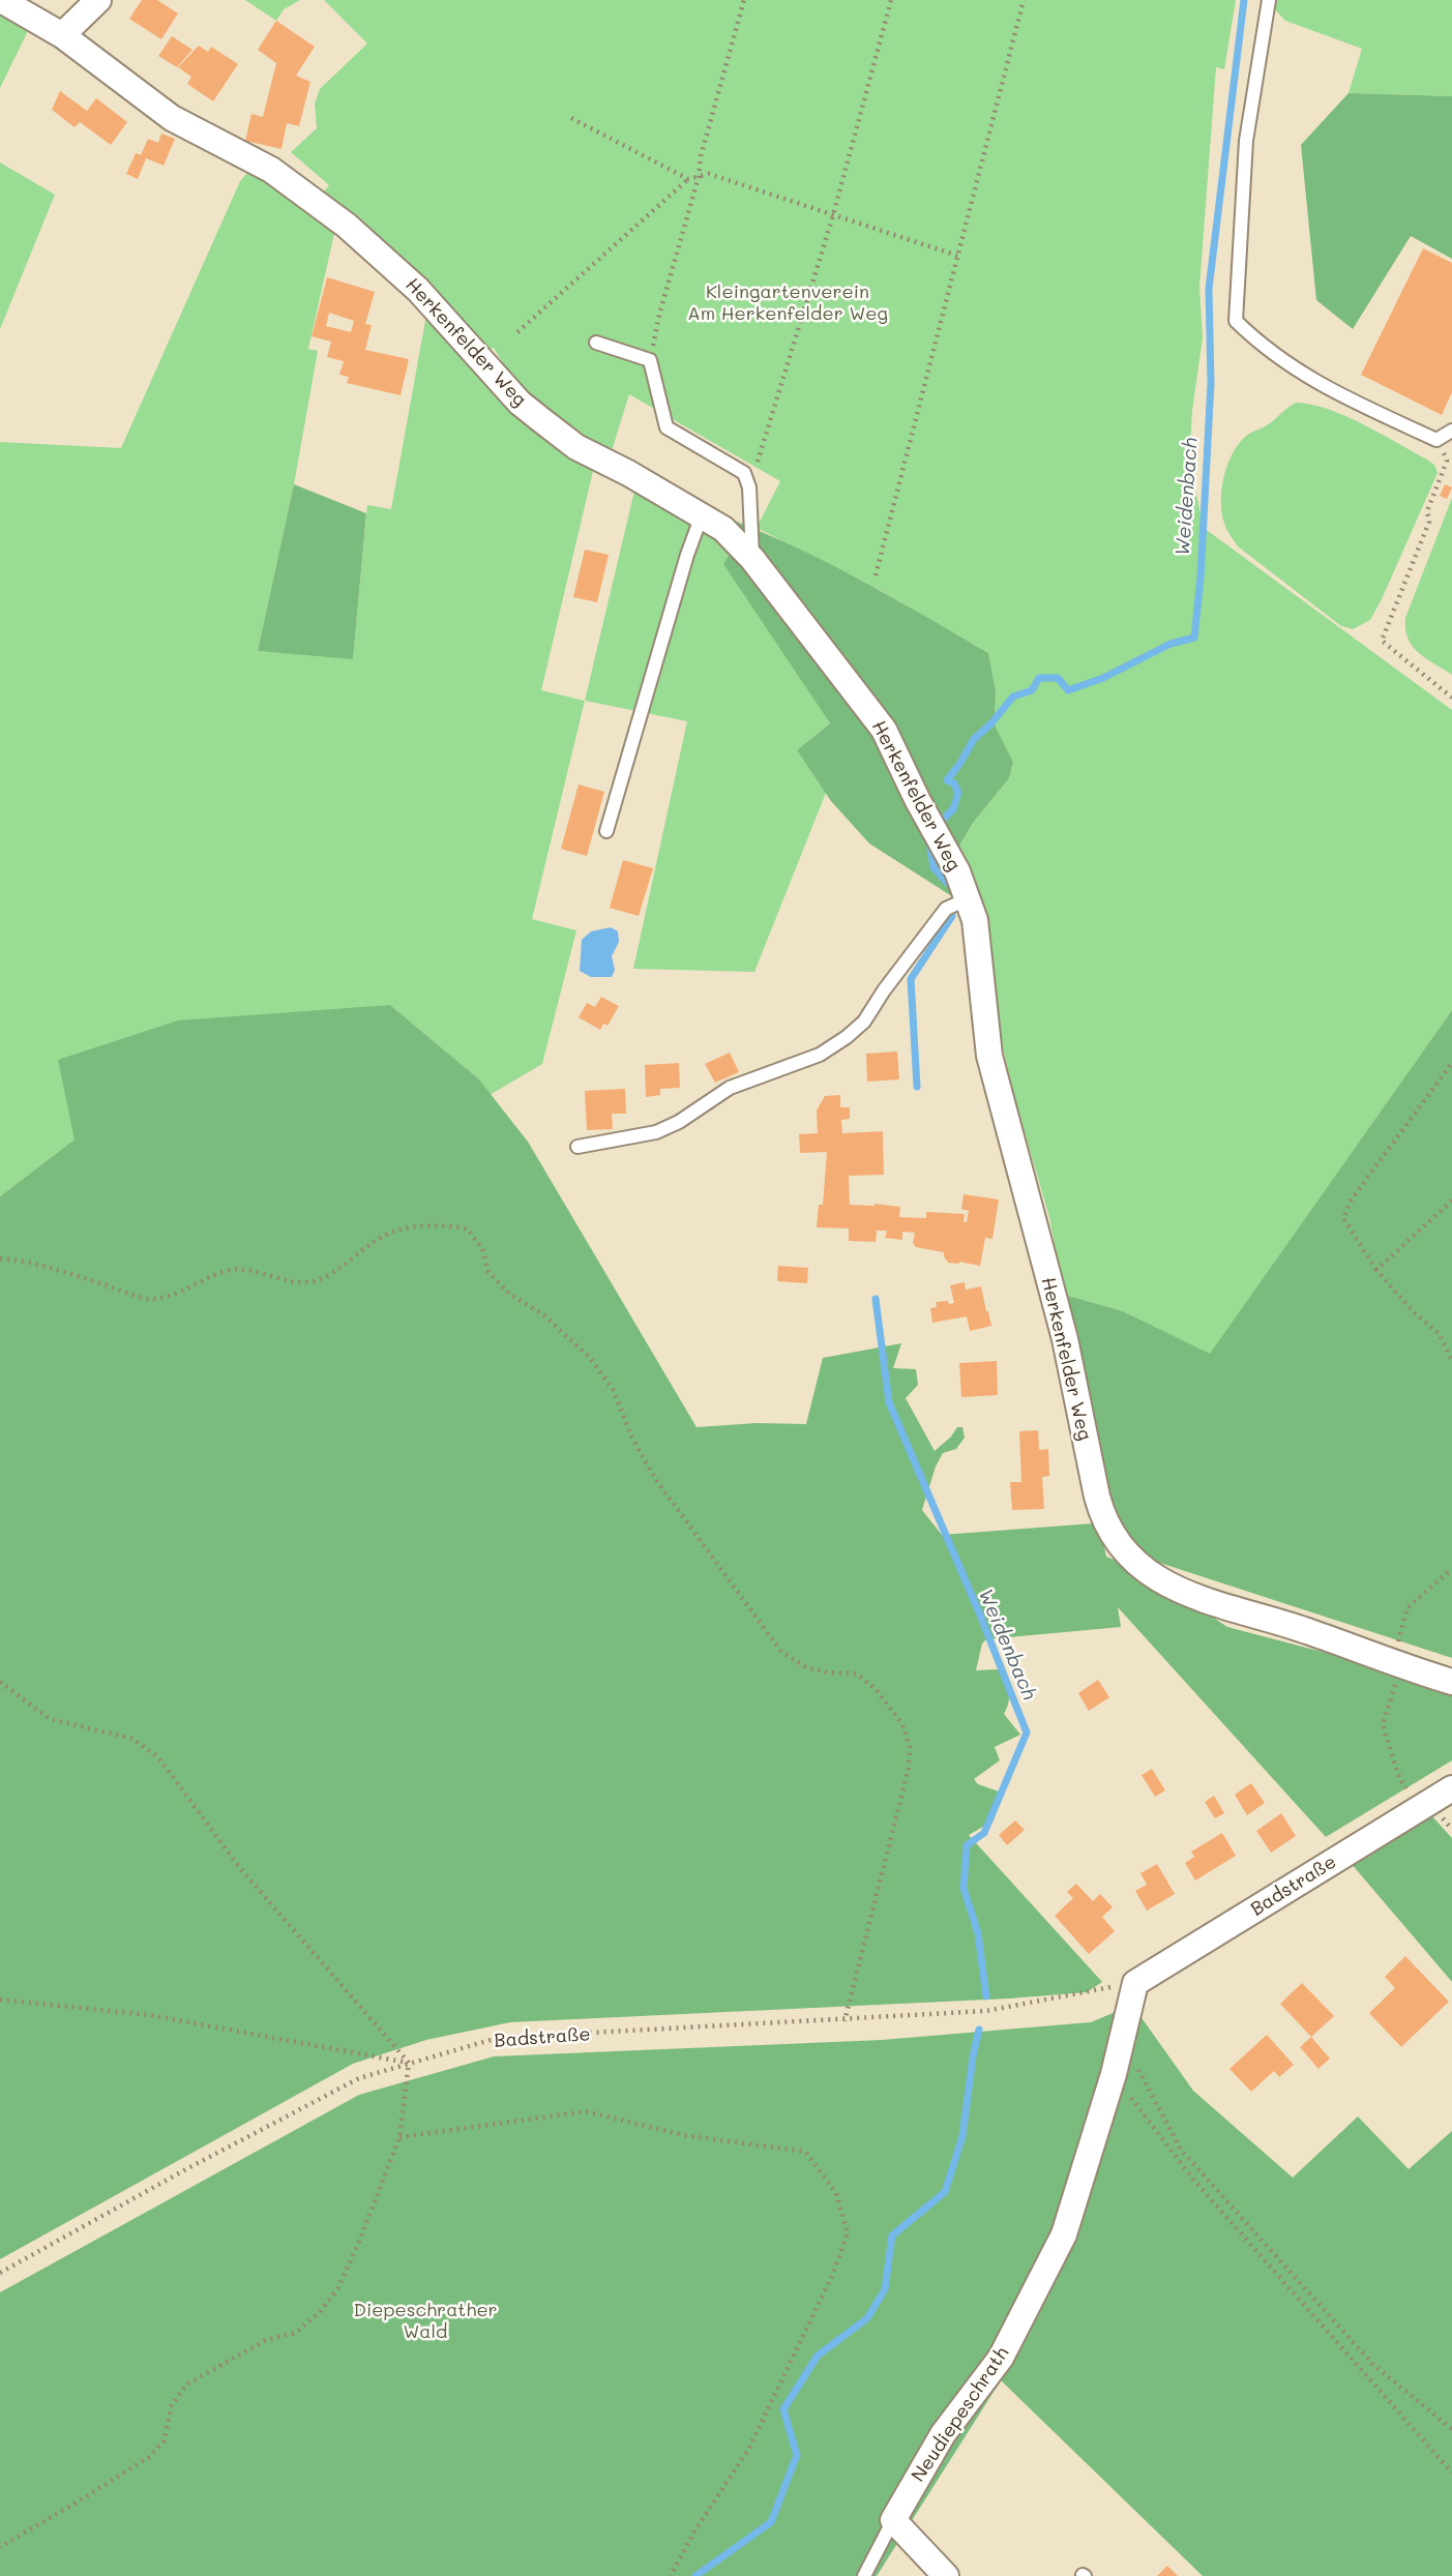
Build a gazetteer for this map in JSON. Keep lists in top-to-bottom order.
{
  "streets": {
    "street": ["Herkenfelder Weg", "Badstraße", "Neudiepeschrath"]
  },
  "water": ["Weidenbach"],
  "parks": ["Kleingartenverein Am Herkenfelder Weg", "Diepeschrather Wald"]
}
